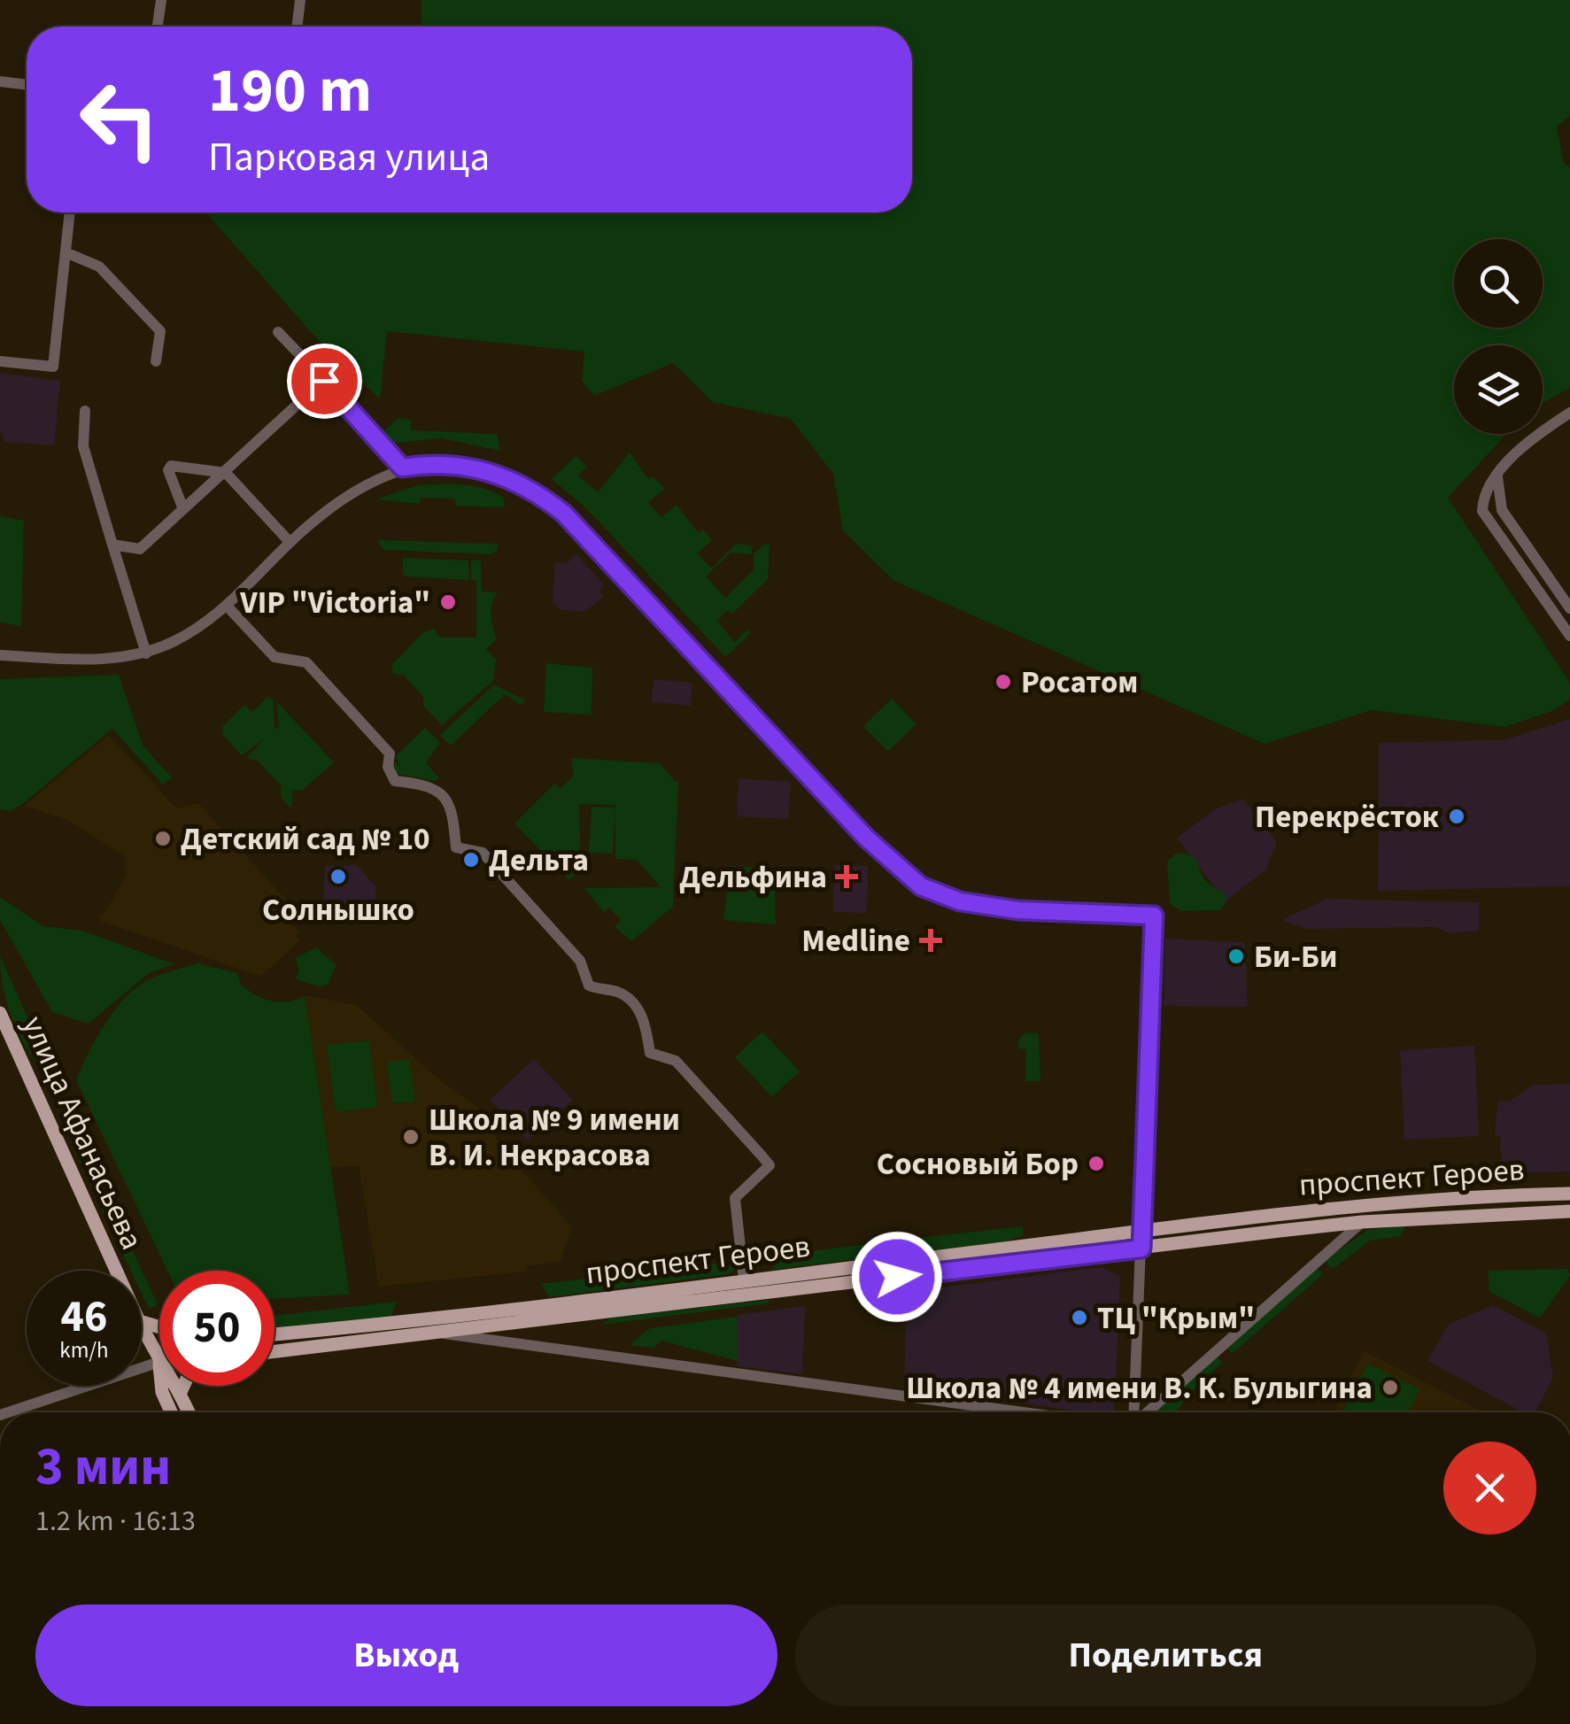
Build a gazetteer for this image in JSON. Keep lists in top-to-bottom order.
{
  "streets": {
    "main road": ["улица Афанасьева", "проспект Героев"]
  },
  "places": {
    "other": [
      "VIP \"Victoria\"",
      "Росатом",
      "Перекрёсток",
      "Детский сад № 10",
      "Дельта",
      "Солнышко",
      "Би-Би",
      "Школа № 9 имени В. И. Некрасова",
      "Сосновый Бор",
      "ТЦ \"Крым\"",
      "Школа № 4 имени В. К. Булыгина"
    ],
    "health": ["Дельфина", "Medline"]
  },
  "page": {
    "turn": ["190 m", "Парковая улица"],
    "speed": "46 km/h",
    "limit": "50",
    "heading": ["3 мин", "1.2 km · 16:13"],
    "buttons": ["Выход", "Поделиться"]
  }
}
